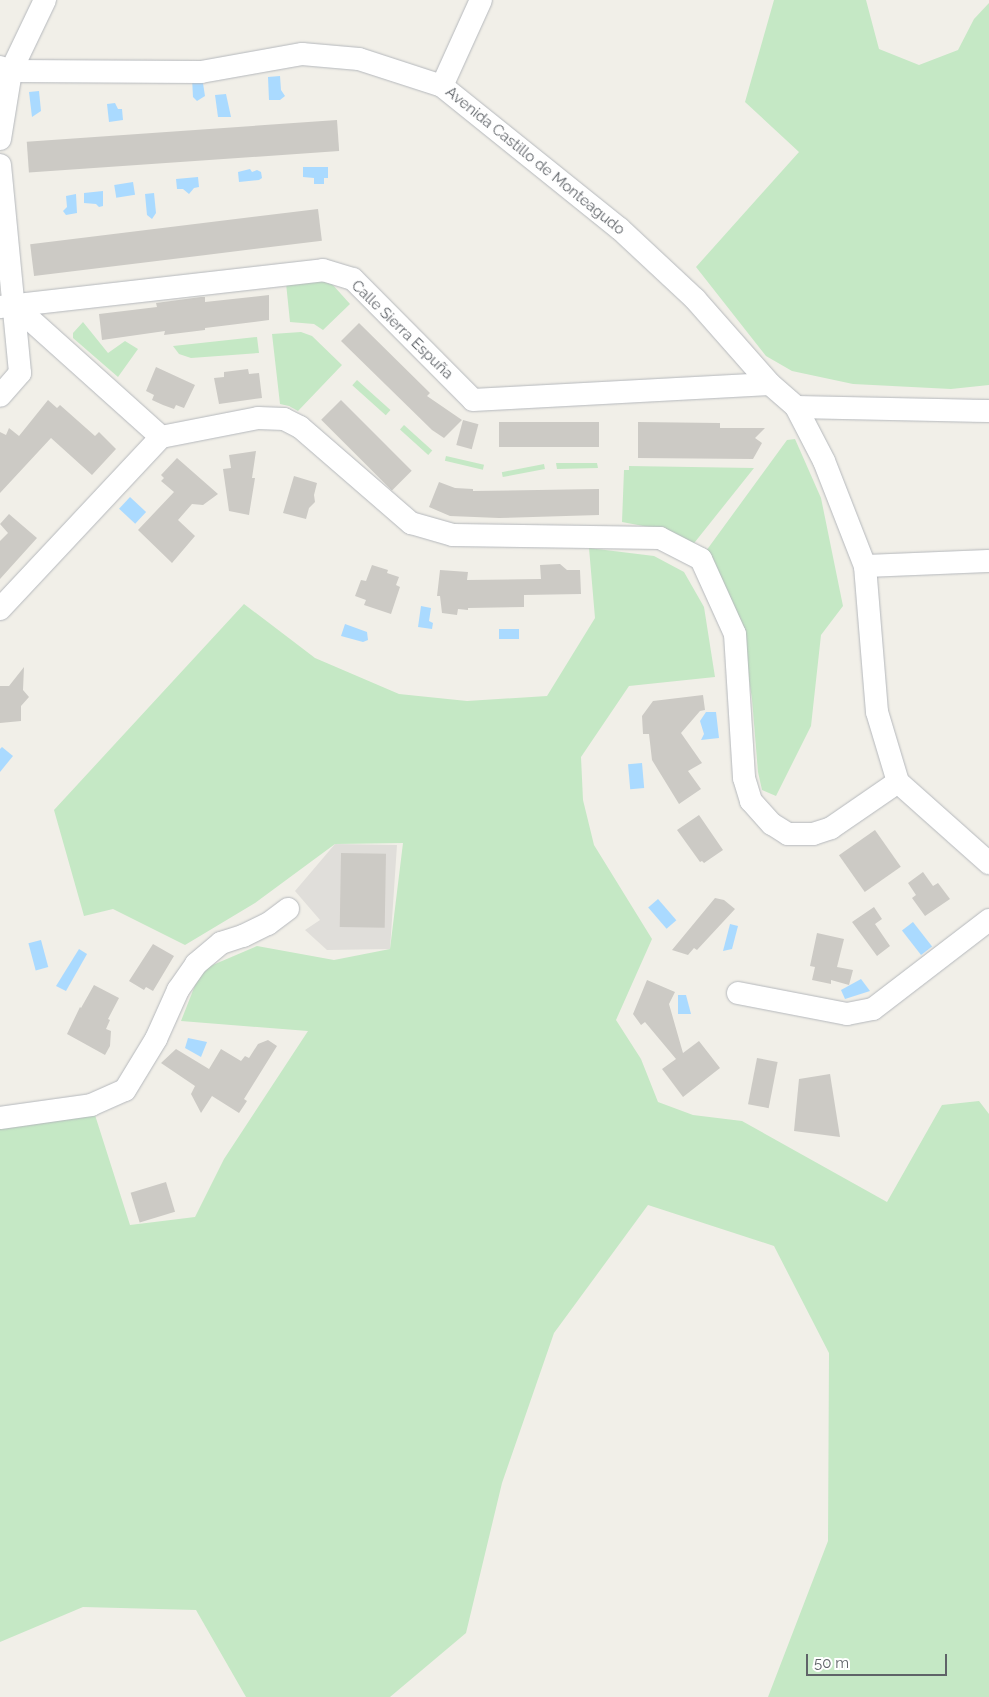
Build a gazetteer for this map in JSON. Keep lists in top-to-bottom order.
{
  "streets": {
    "street": ["Avenida Castillo de Monteagudo", "Calle Sierra Espuña"]
  },
  "crossings": [
    ["Avenida Castillo de Monteagudo", "Calle Sierra Espuña"]
  ],
  "scale_bar": "50 m"
}
